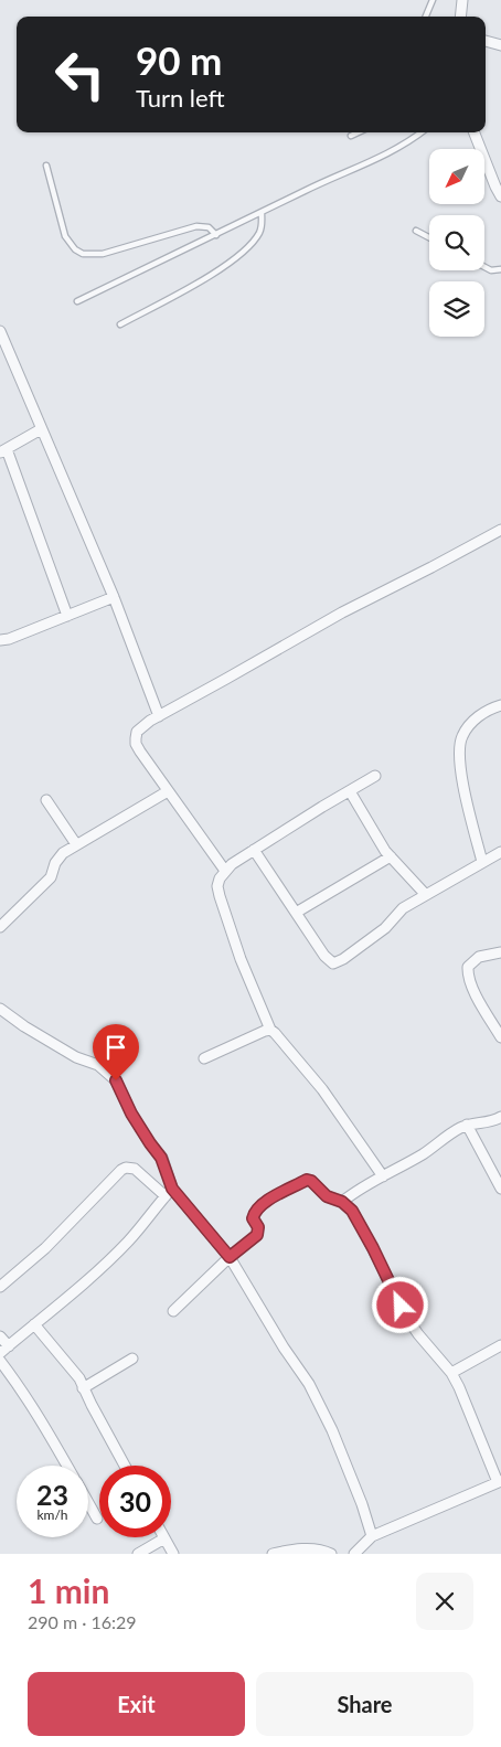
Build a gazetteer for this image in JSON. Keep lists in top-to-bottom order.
{
  "north": "bottom left",
  "page": {
    "turn": ["90 m", "Turn left"],
    "speed": "23 km/h",
    "limit": "30",
    "heading": ["1 min", "290 m · 16:29"],
    "buttons": ["Exit", "Share"]
  }
}
